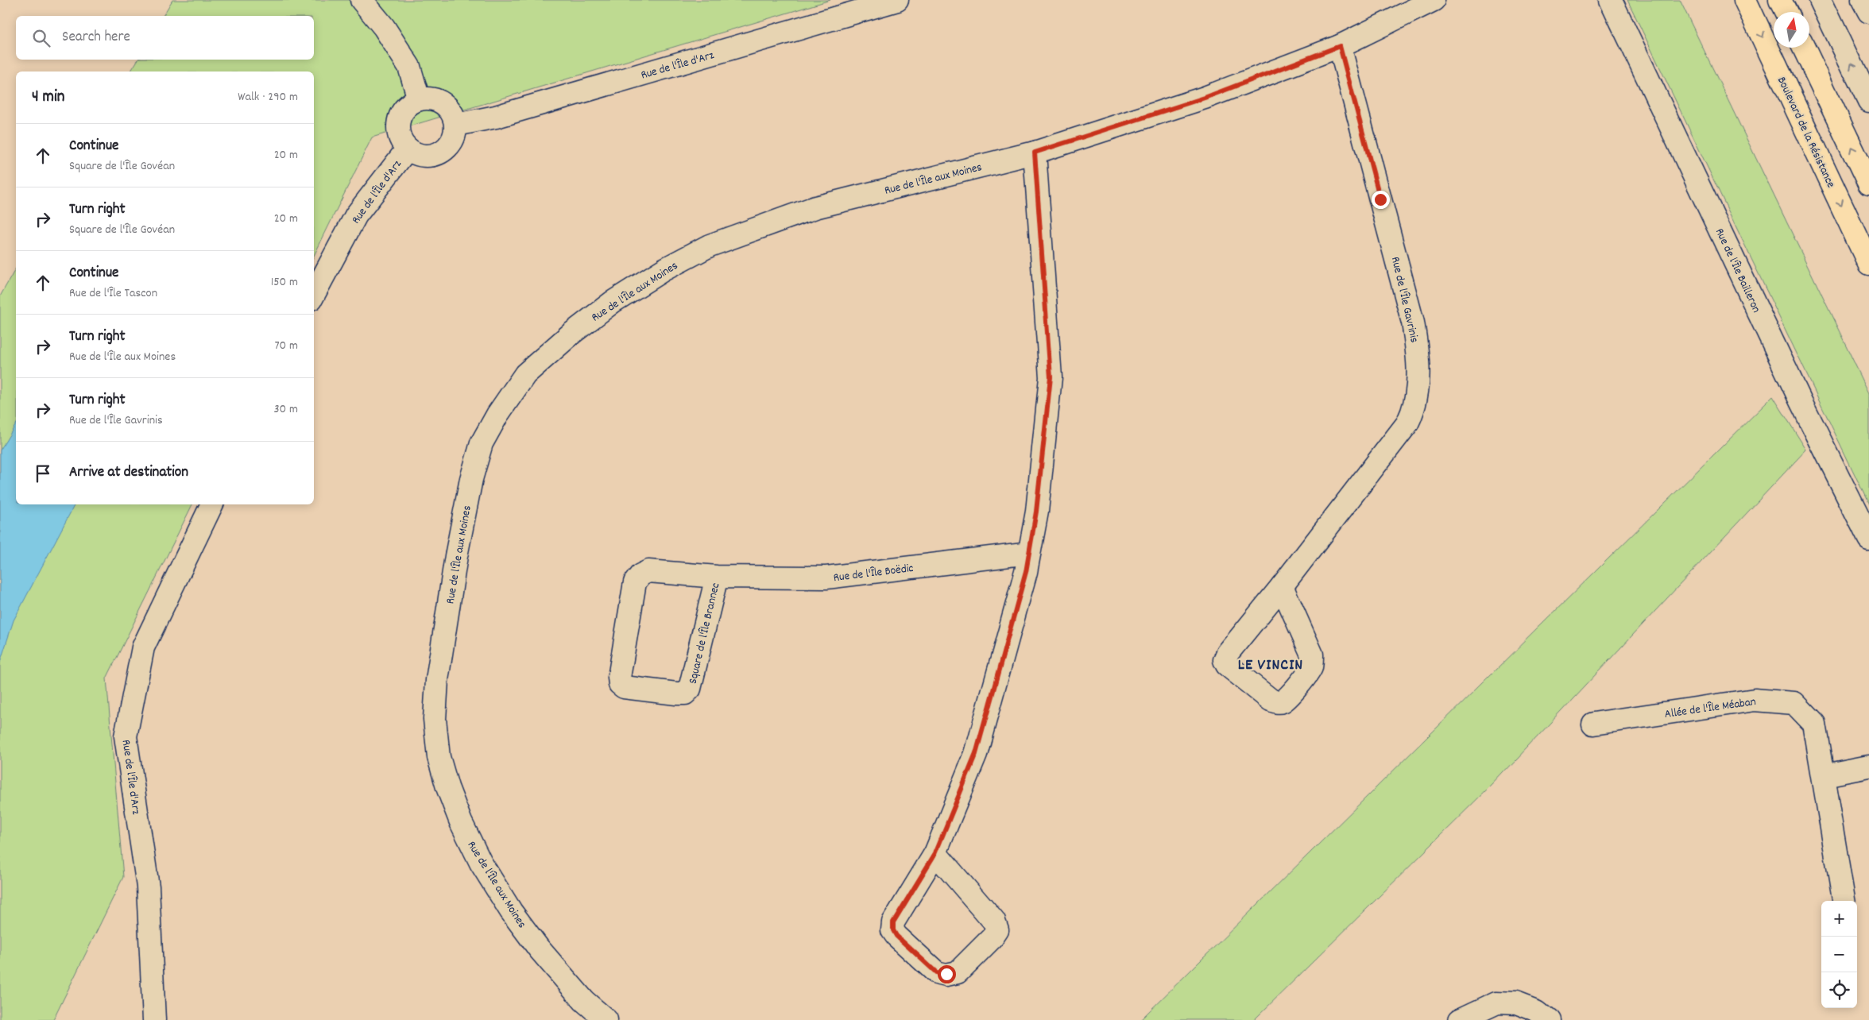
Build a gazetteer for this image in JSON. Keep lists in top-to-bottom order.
{
  "streets": {
    "main road": ["Boulevard de la Résistance"],
    "street": [
      "Rue de l'Île d'Arz",
      "Rue de l'Île aux Moines",
      "Rue de l'Île Bailleron",
      "Rue de l'Île Gavrinis",
      "Rue de l'Île Boëdic",
      "Square de l'Île Brannec",
      "Allée de l'Île Méaban"
    ]
  },
  "crossings": [
    ["Rue de l'Île aux Moines", "Rue de l'Île Gavrinis"],
    ["Rue de l'Île Boëdic", "Square de l'Île Brannec"]
  ],
  "districts": ["LE VINCIN"],
  "north": "top",
  "page": {
    "search": "Search here",
    "heading": ["4 min", "Walk · 290 m"],
    "list": [
      ["Continue", "Square de l'Île Govéan", "20 m"],
      ["Turn right", "Square de l'Île Govéan", "20 m"],
      ["Continue", "Rue de l'Île Tascon", "150 m"],
      ["Turn right", "Rue de l'Île aux Moines", "70 m"],
      ["Turn right", "Rue de l'Île Gavrinis", "30 m"],
      "Arrive at destination"
    ],
    "map_buttons": ["+", "−"]
  }
}
